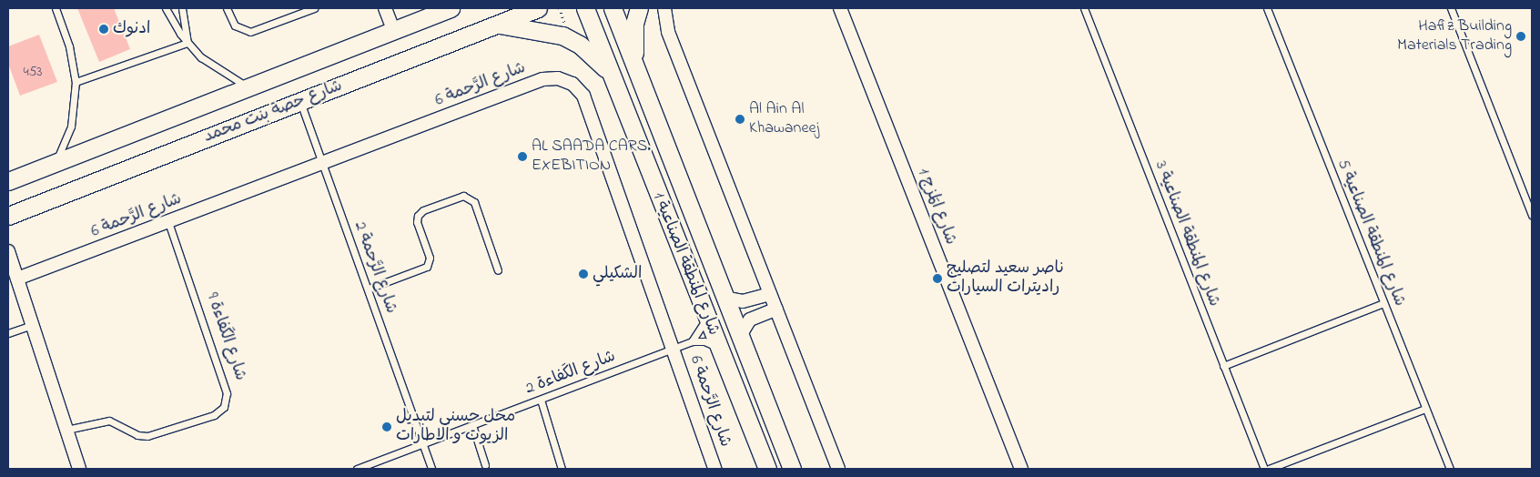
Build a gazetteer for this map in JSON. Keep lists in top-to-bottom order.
{
  "streets": {
    "main road": ["شارع حصة بنت محمد", "شارع المنطقة الصناعية 1"],
    "street": ["شارع الرَّحمة 6", "شارع المَزج 1"],
    "lane": [
      "شارع المنطقة الصناعية 5",
      "شارع المنطقة الصناعية 3",
      "شارع الرَّحمة 2",
      "شارع الكَفاءة 9",
      "شارع الكَفاءة 2"
    ]
  },
  "crossings": [
    ["شارع الرَّحمة 6", "شارع الرَّحمة 2"],
    ["شارع الرَّحمة 6", "شارع الكَفاءة 9"],
    ["شارع الرَّحمة 6", "شارع الكَفاءة 2"],
    ["شارع حصة بنت محمد", "شارع الرَّحمة 2"],
    ["شارع الرَّحمة 2", "شارع الكَفاءة 2"]
  ],
  "places": [
    "ادنوك",
    "Hafiz Building Materials Trading",
    "Al Ain Al Khawaneej",
    "AL SAADA CARS. EXEBITION",
    "الشكيلي",
    "ناصر سعيد لتصليح راديترات السيارات",
    "محل حسنى لتبديل الزيوت و الاطارات"
  ],
  "house_numbers": ["453"]
}
